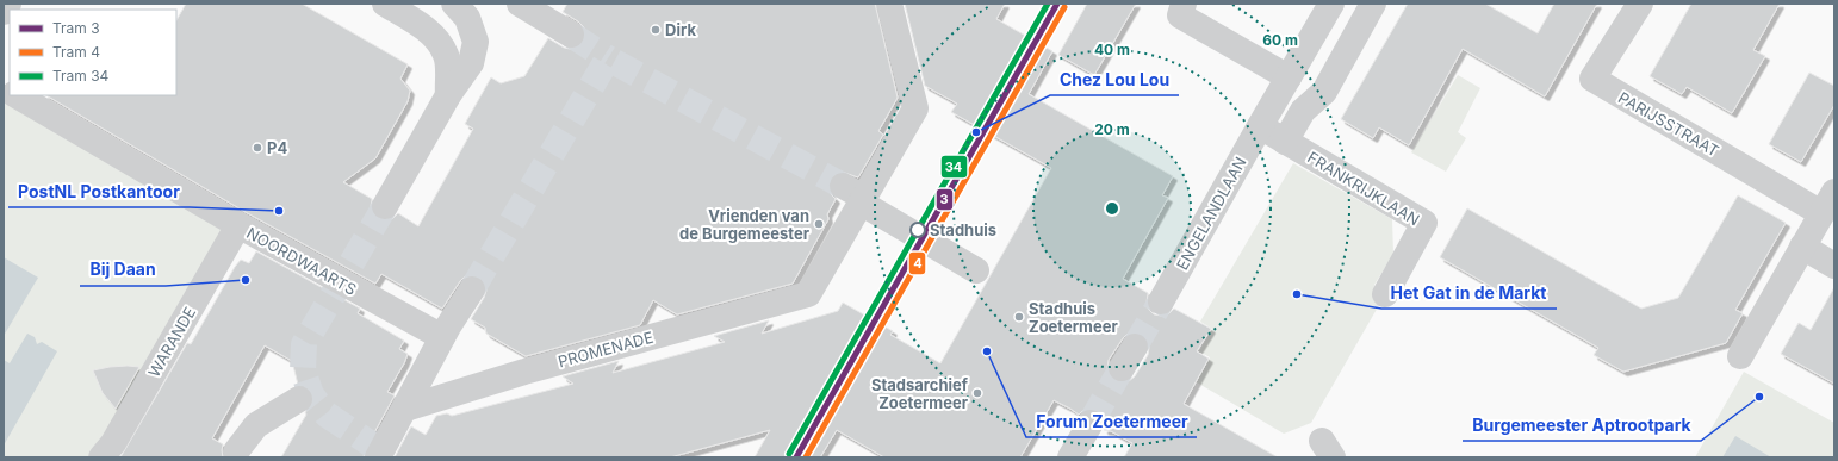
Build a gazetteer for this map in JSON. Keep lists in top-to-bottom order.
{
  "streets": {
    "street": [
      "PARIJSSTRAAT",
      "FRANKRIJKLAAN",
      "ENGELANDLAAN",
      "NOORDWAARTS",
      "WARANDE",
      "PROMENADE"
    ]
  },
  "crossings": [
    ["FRANKRIJKLAAN", "ENGELANDLAAN"],
    ["NOORDWAARTS", "WARANDE"]
  ],
  "places": [
    "Dirk",
    "Chez Lou Lou",
    "P4",
    "PostNL Postkantoor",
    "Vrienden van de Burgemeester",
    "Stadhuis",
    "Bij Daan",
    "Het Gat in de Markt",
    "Stadhuis Zoetermeer",
    "Forum Zoetermeer",
    "Stadsarchief Zoetermeer",
    "Burgemeester Aptrootpark"
  ],
  "lines": ["tram line 3", "tram line 34", "tram line 4"],
  "legend": ["Tram 3", "Tram 4", "Tram 34"],
  "rings": ["60 m", "40 m", "20 m"]
}
